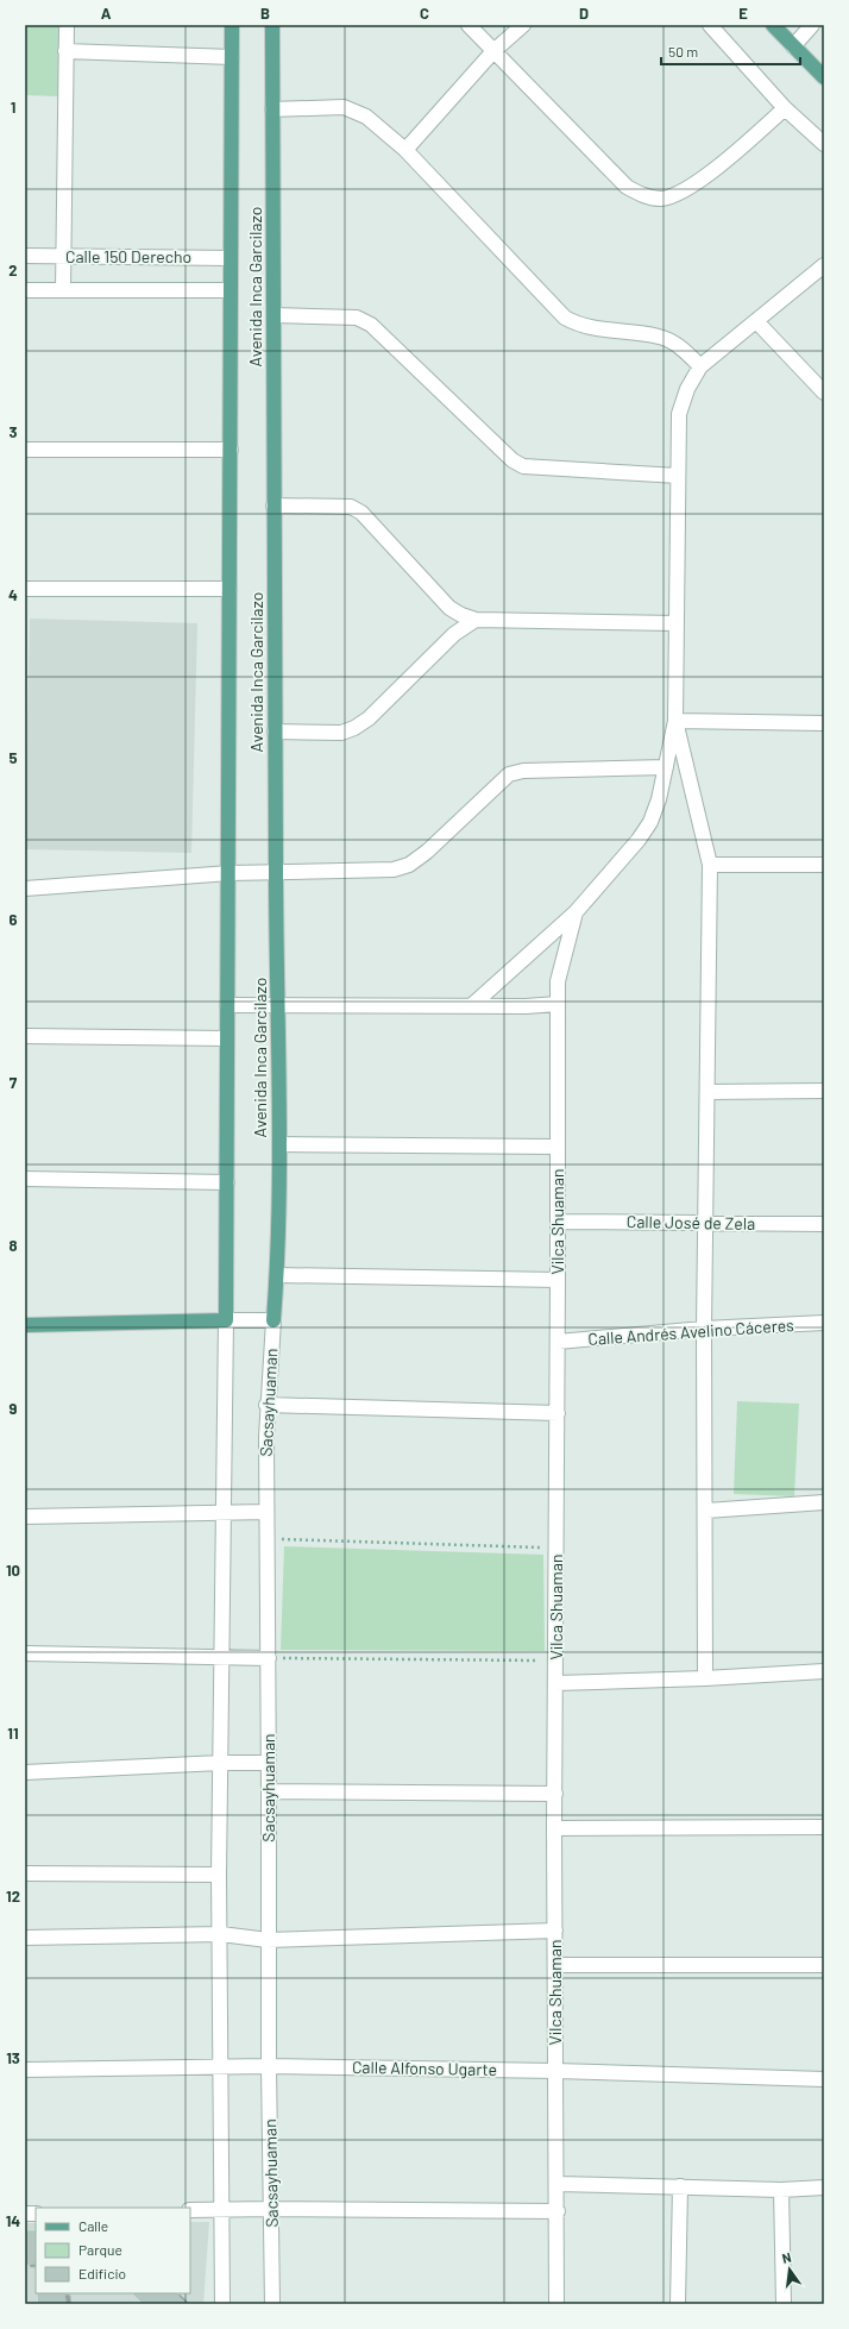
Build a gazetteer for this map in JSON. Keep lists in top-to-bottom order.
{
  "streets": {
    "main road": ["Avenida Inca Garcilazo"],
    "street": [
      "Calle 150 Derecho",
      "Vilca Shuaman",
      "Calle José de Zela",
      "Calle Andrés Avelino Cáceres",
      "Sacsayhuaman",
      "Calle Alfonso Ugarte"
    ]
  },
  "crossings": [
    ["Calle 150 Derecho", "Avenida Inca Garcilazo"],
    ["Avenida Inca Garcilazo", "Sacsayhuaman"],
    ["Vilca Shuaman", "Calle José de Zela"],
    ["Vilca Shuaman", "Calle Andrés Avelino Cáceres"],
    ["Vilca Shuaman", "Calle Alfonso Ugarte"],
    ["Sacsayhuaman", "Calle Alfonso Ugarte"]
  ],
  "legend": ["Calle", "Parque", "Edificio"],
  "scale_bar": "50 m",
  "north": "top",
  "grid": {
    "columns": [
      "A",
      "B",
      "C",
      "D",
      "E"
    ],
    "rows": [
      "1",
      "2",
      "3",
      "4",
      "5",
      "6",
      "7",
      "8",
      "9",
      "10",
      "11",
      "12",
      "13",
      "14"
    ]
  }
}
